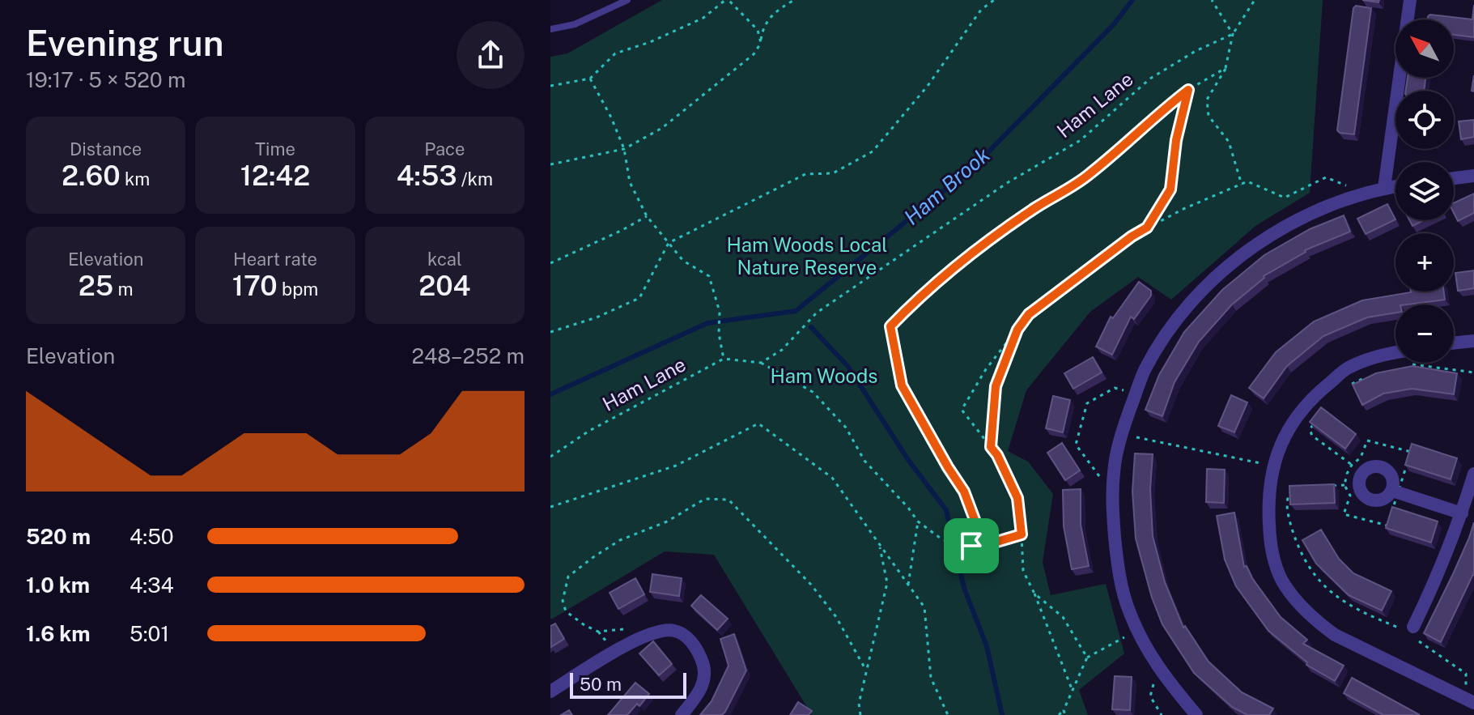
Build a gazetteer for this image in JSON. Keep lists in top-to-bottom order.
{
  "streets": {
    "path": ["Ham Lane"]
  },
  "water": ["Ham Brook"],
  "parks": ["Ham Woods Local Nature Reserve", "Ham Woods"],
  "scale_bar": "50 m",
  "north": "top left",
  "page": {
    "heading": ["Evening run", "19:17 · 5 × 520 m"],
    "map_buttons": ["+", "−"],
    "stats": [
      ["Distance", "2.60 km"],
      ["Time", "12:42"],
      ["Pace", "4:53 /km"],
      ["Elevation", "25 m"],
      ["Heart rate", "170 bpm"],
      ["kcal", "204"]
    ],
    "chart": ["Elevation", "248–252 m"],
    "list": [
      {
        "name": "520 m",
        "note": "4:50"
      },
      {
        "name": "1.0 km",
        "note": "4:34"
      },
      {
        "name": "1.6 km",
        "note": "5:01"
      }
    ],
    "scale": "50 m"
  }
}
